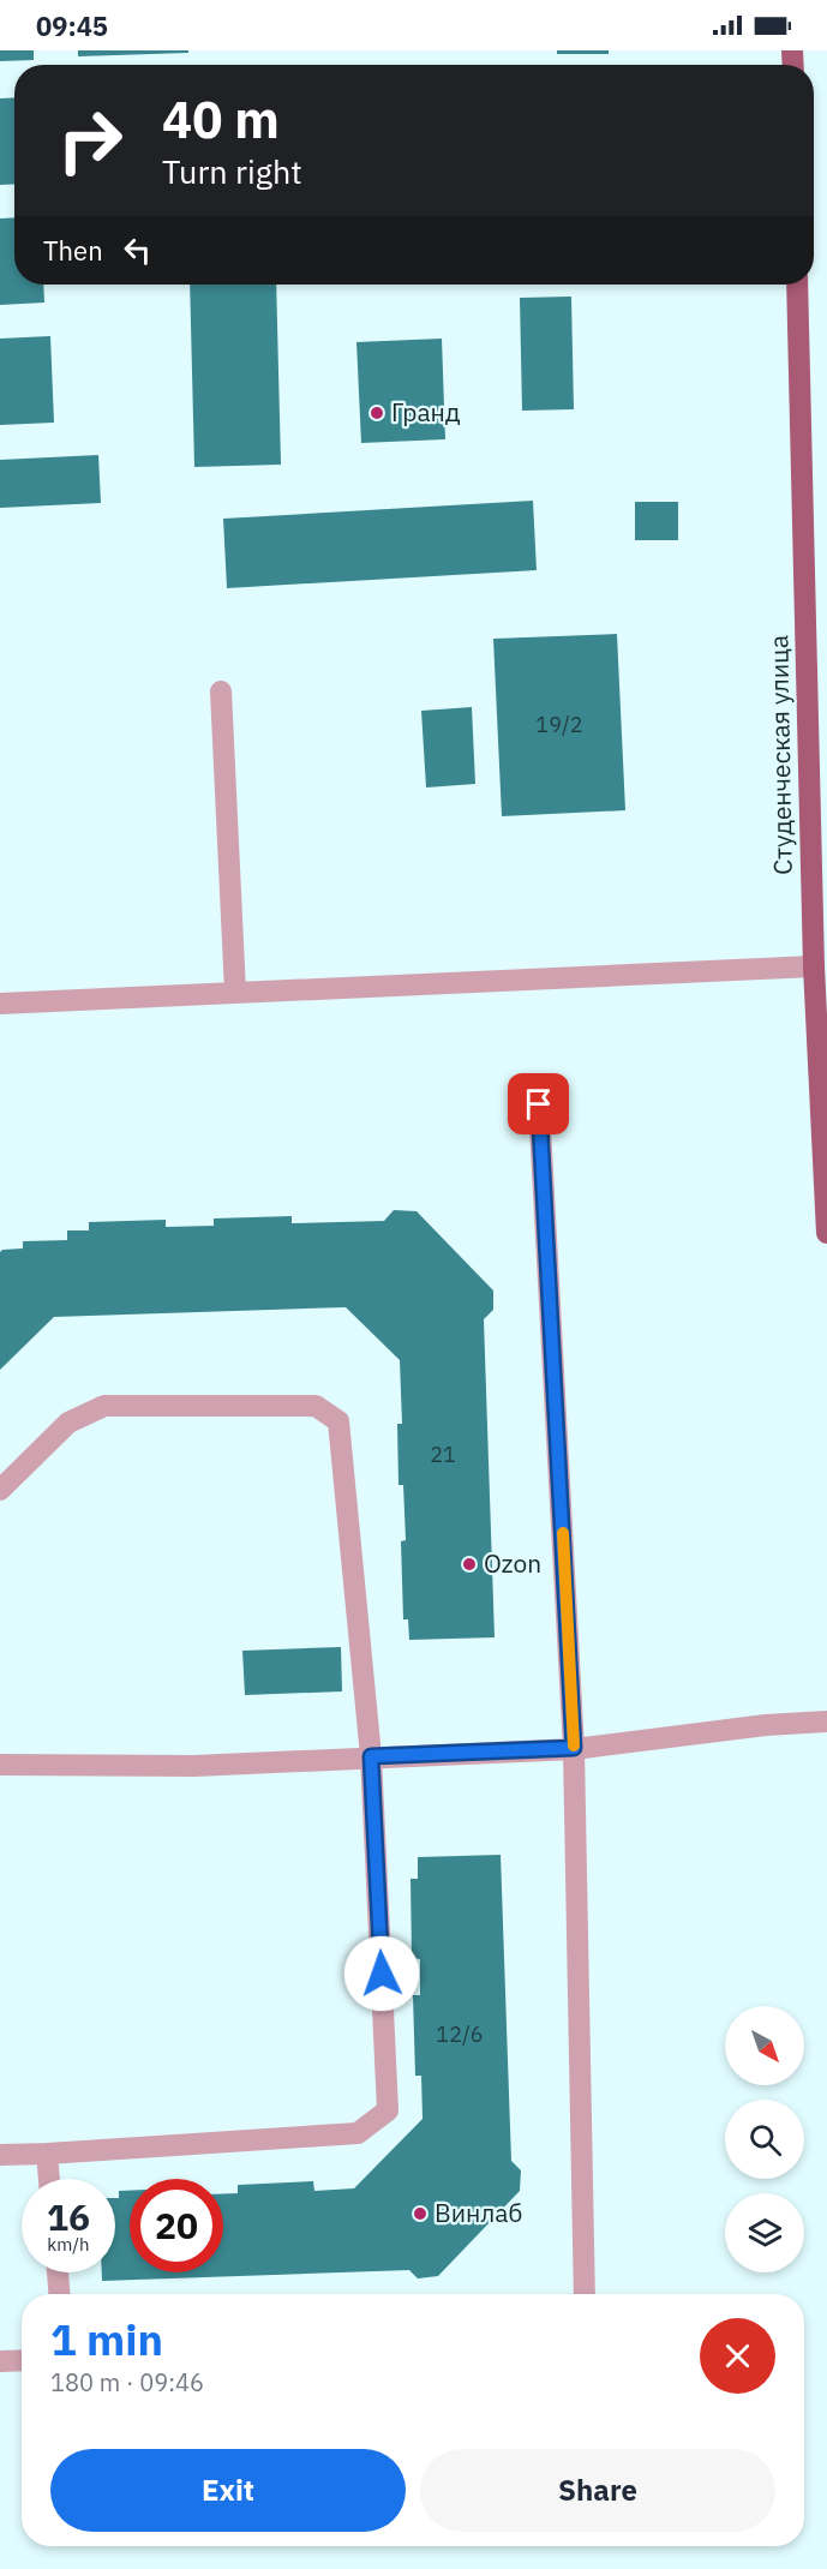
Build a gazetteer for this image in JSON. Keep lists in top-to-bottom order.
{
  "streets": {
    "main road": ["Студенческая улица"]
  },
  "places": ["Гранд", "Ozon", "Винлаб"],
  "house_numbers": ["19/2", "21", "12/6"],
  "north": "bottom right",
  "page": {
    "status": "09:45",
    "turn": ["40 m", "Turn right"],
    "then": "Then",
    "speed": "16 km/h",
    "limit": "20",
    "heading": ["1 min", "180 m · 09:46"],
    "buttons": ["Exit", "Share"]
  }
}
